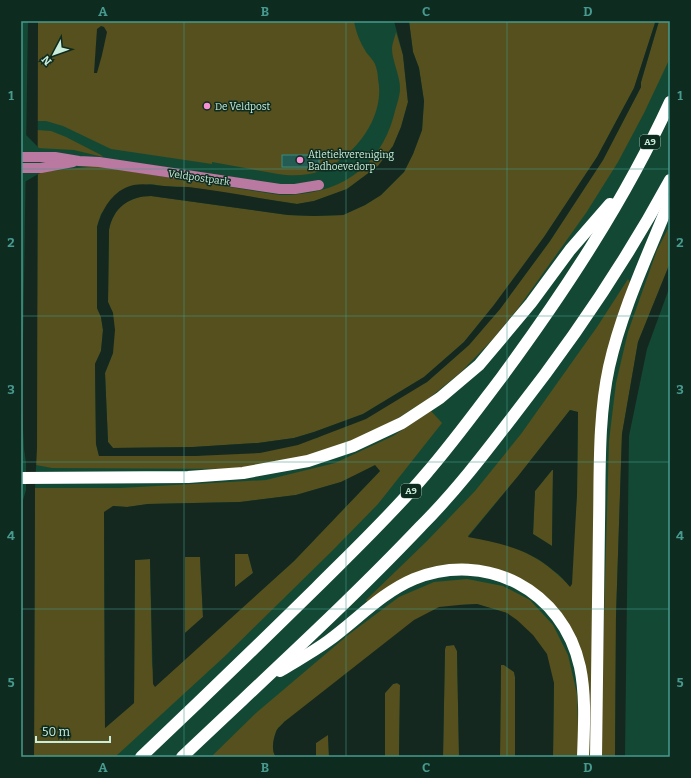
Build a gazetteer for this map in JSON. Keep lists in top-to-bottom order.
{
  "streets": {
    "highway": ["A9"],
    "street": ["Veldpostpark"]
  },
  "places": ["De Veldpost", "Atletiekvereniging Badhoevedorp"],
  "scale_bar": "50 m",
  "north": "bottom left",
  "grid": {
    "columns": [
      "A",
      "B",
      "C",
      "D"
    ],
    "rows": [
      "1",
      "2",
      "3",
      "4",
      "5"
    ]
  }
}
